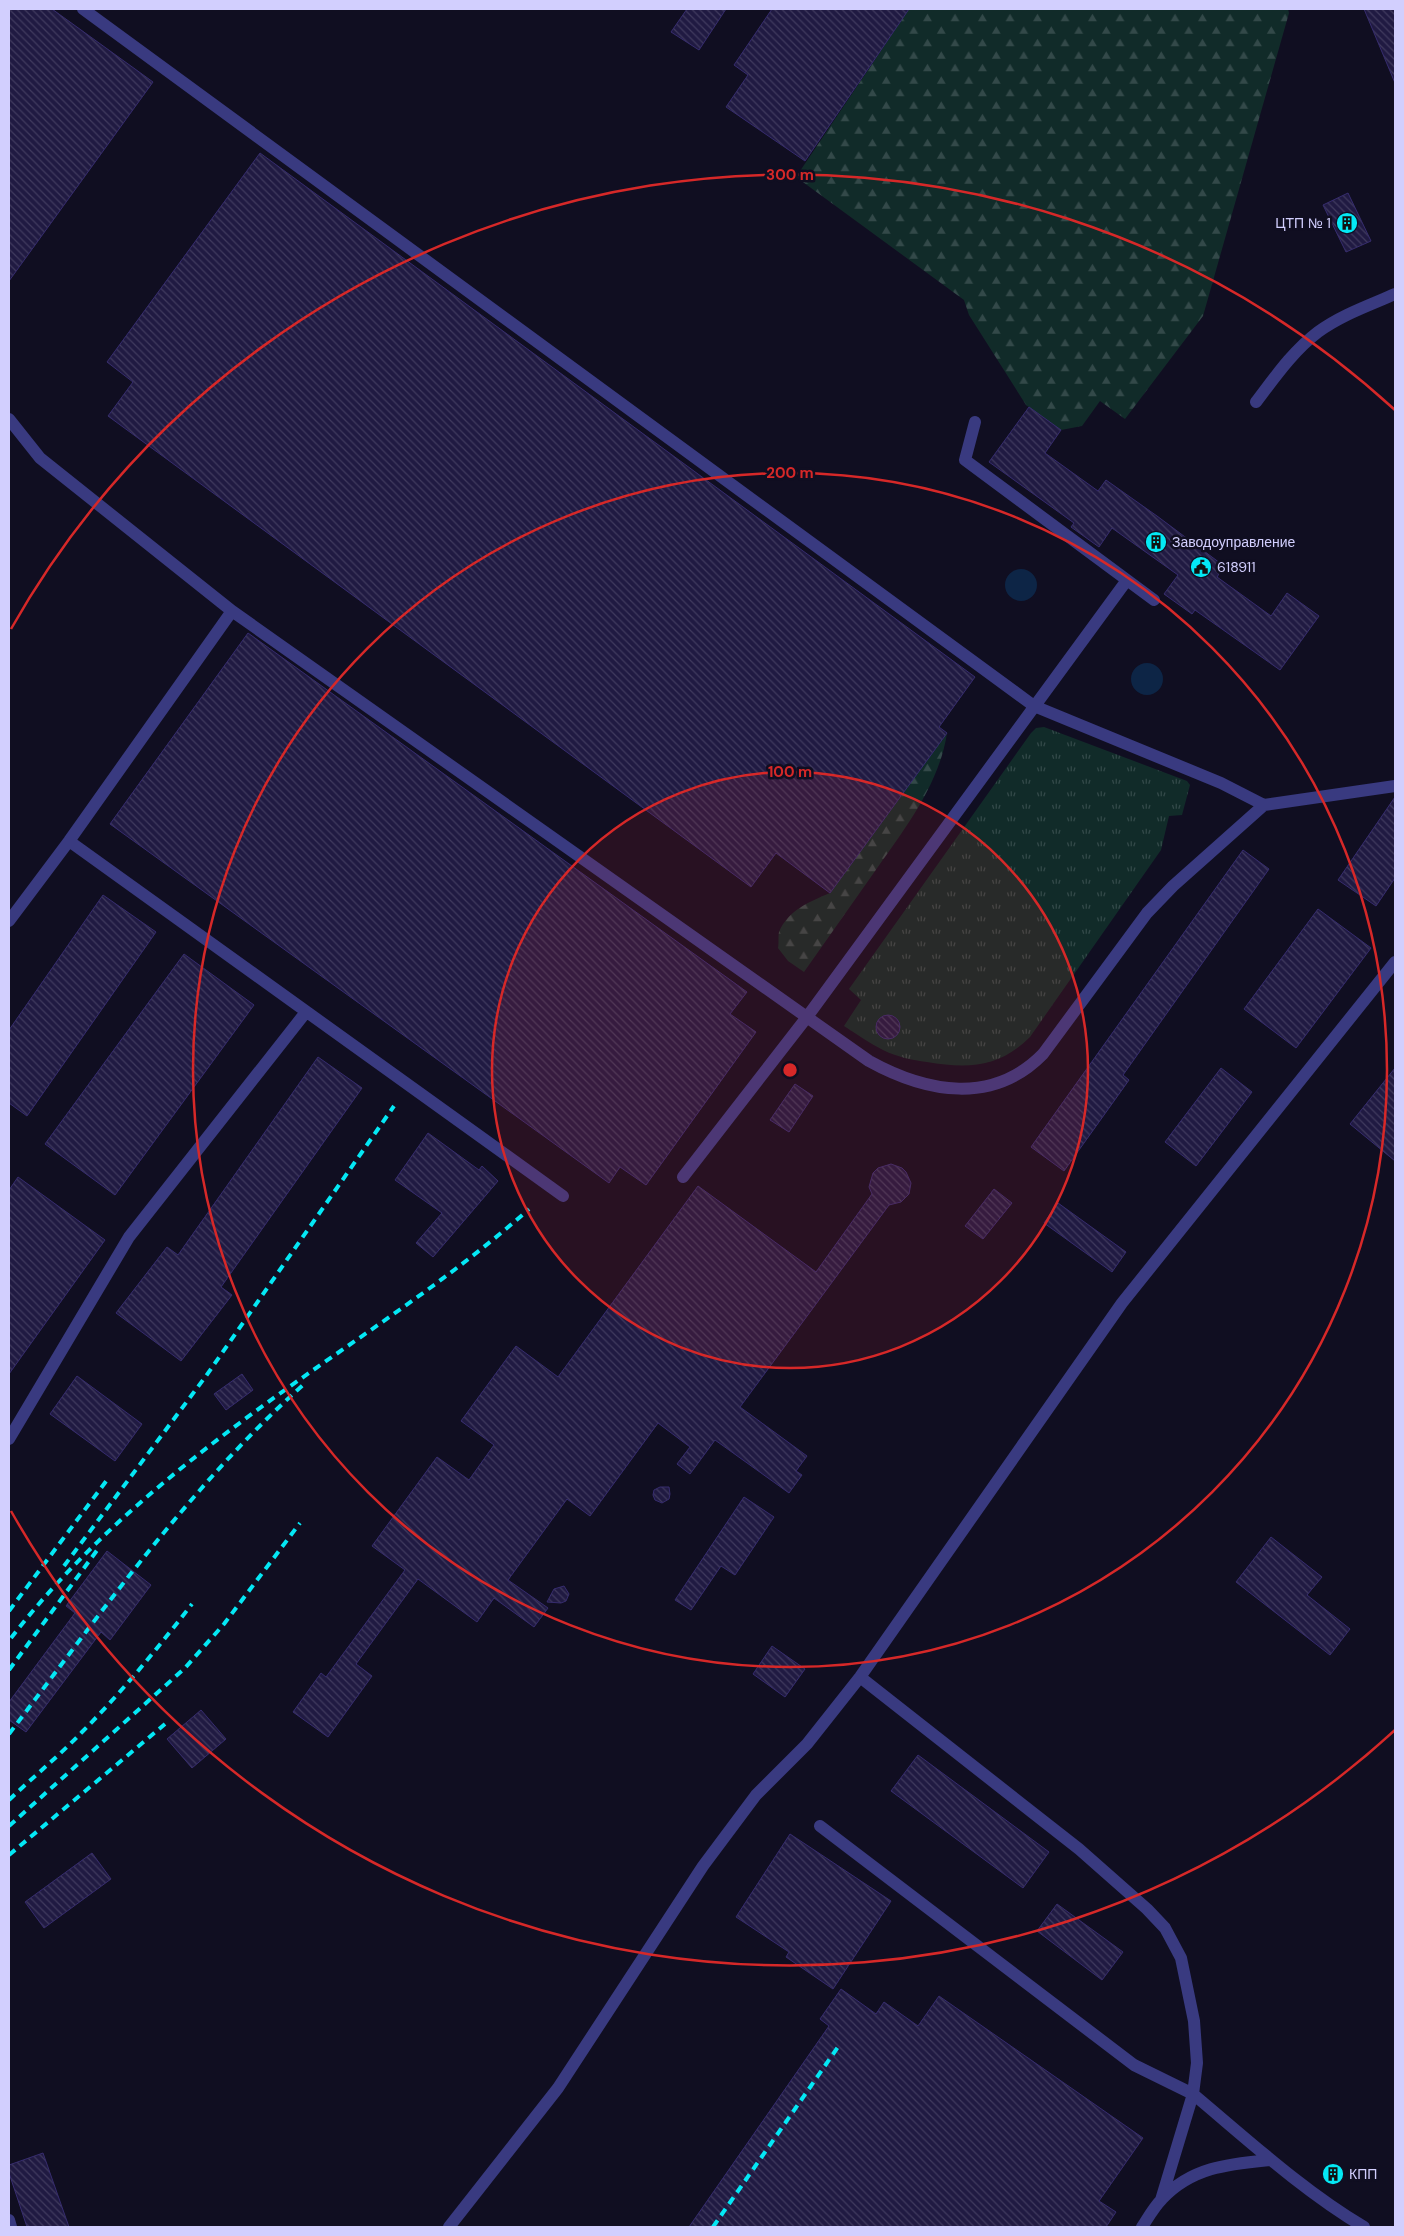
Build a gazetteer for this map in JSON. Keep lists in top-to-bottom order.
{
  "places": {
    "building": ["ЦТП № 1", "Заводоуправление", "КПП"],
    "public building": ["618911"]
  },
  "rings": ["300 m", "200 m", "100 m"]
}
